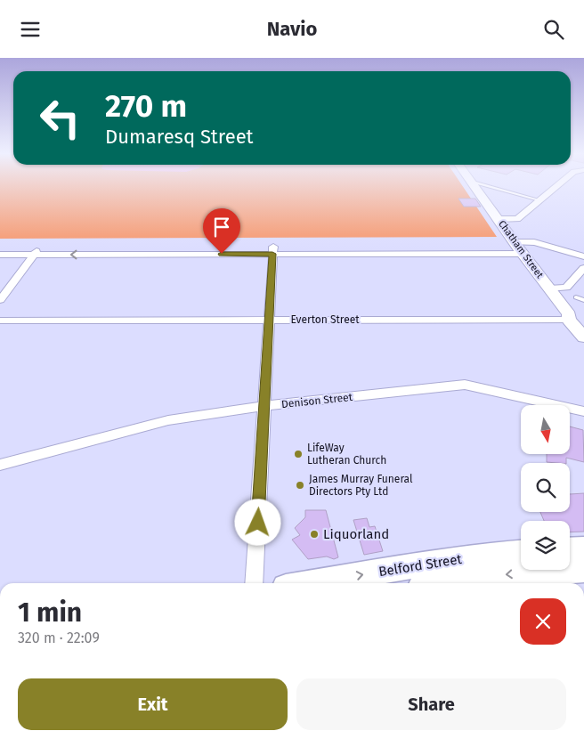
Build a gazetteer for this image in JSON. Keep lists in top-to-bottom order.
{
  "streets": {
    "main road": ["Belford Street"],
    "street": ["Chatham Street", "Everton Street", "Denison Street"]
  },
  "crossings": [
    ["Chatham Street", "Everton Street"]
  ],
  "places": ["LifeWay Lutheran Church", "James Murray Funeral Directors Pty Ltd", "Liquorland"],
  "north": "bottom",
  "page": {
    "header": "Navio",
    "turn": ["270 m", "Dumaresq Street"],
    "heading": ["1 min", "320 m · 22:09"],
    "buttons": ["Exit", "Share"]
  }
}
